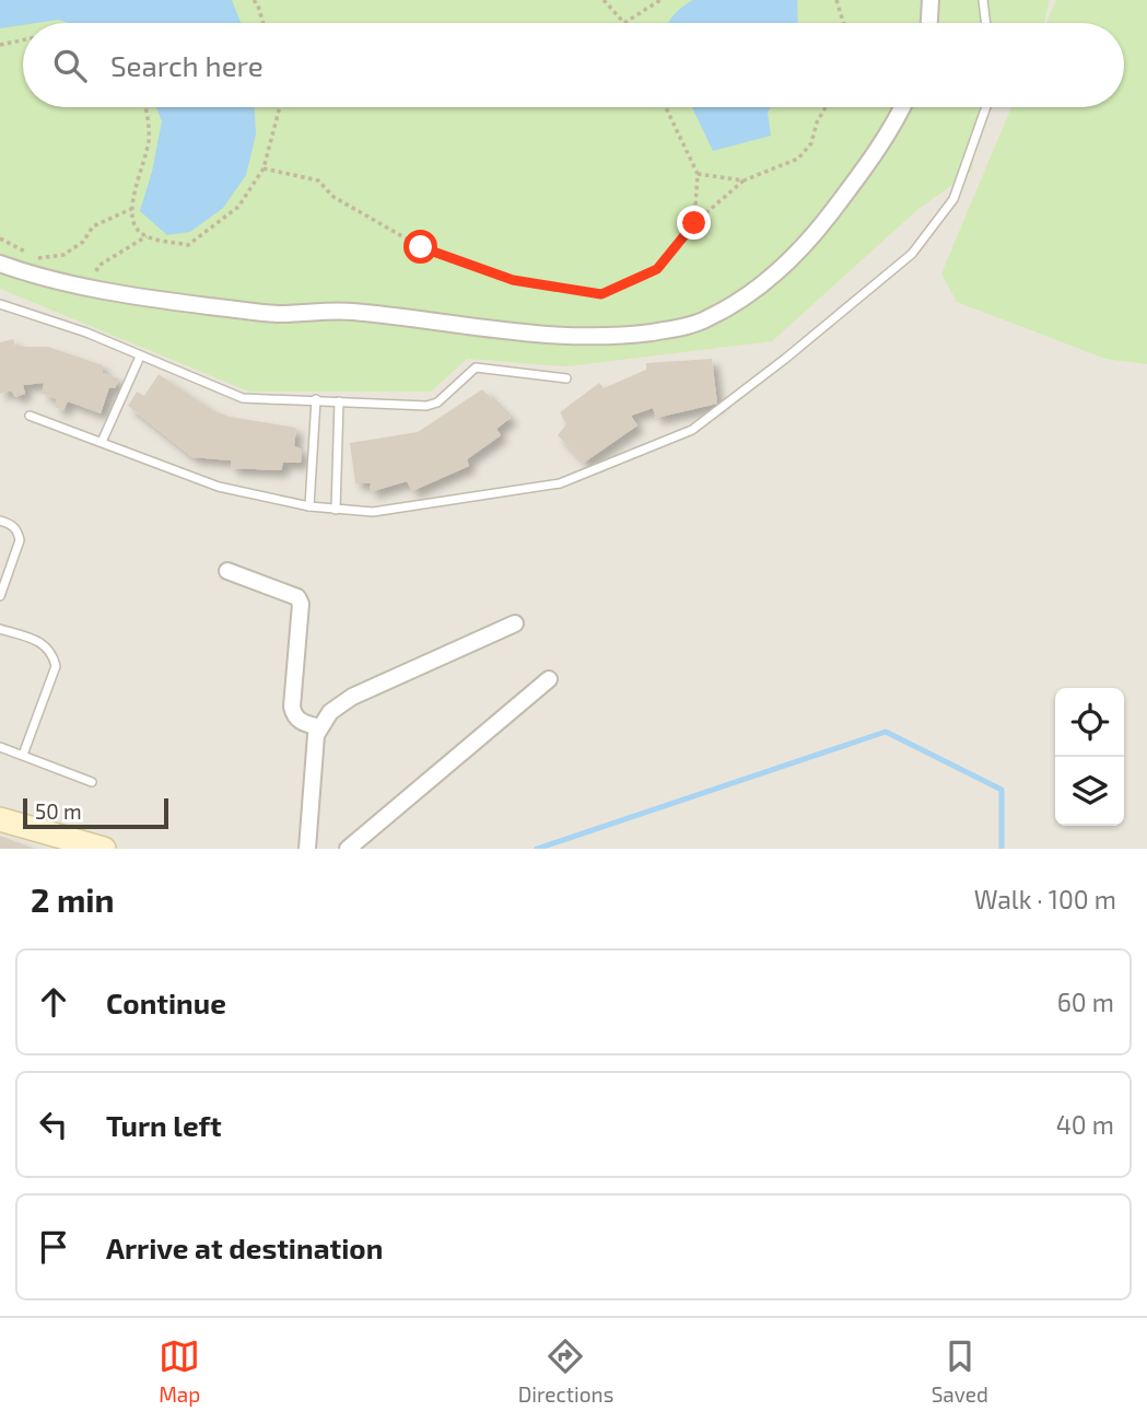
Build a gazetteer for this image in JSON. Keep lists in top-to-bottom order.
{
  "scale_bar": "50 m",
  "page": {
    "search": "Search here",
    "scale": "50 m",
    "heading": ["2 min", "Walk · 100 m"],
    "list": [
      ["Continue", "60 m"],
      ["Turn left", "40 m"],
      "Arrive at destination"
    ],
    "nav": ["Map", "Directions", "Saved"]
  }
}
